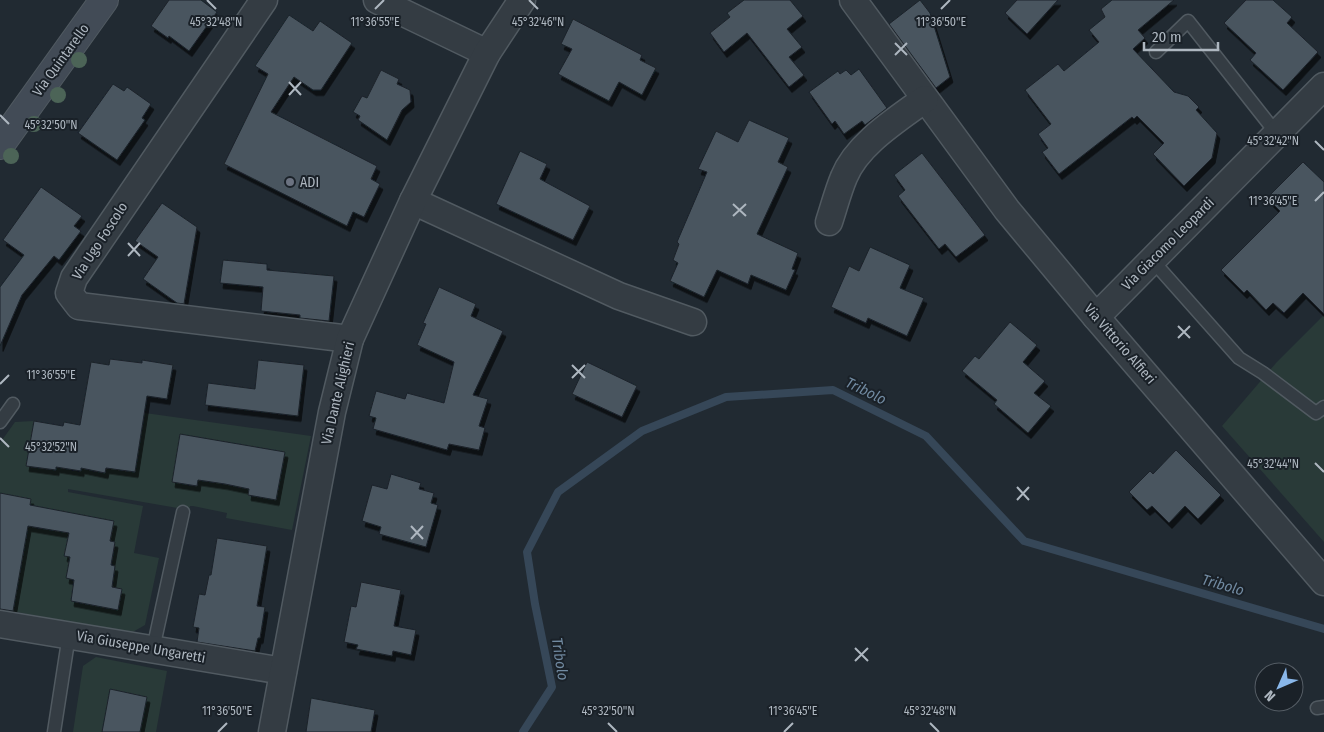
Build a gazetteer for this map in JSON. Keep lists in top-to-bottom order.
{
  "streets": {
    "street": [
      "Via Quintarello",
      "Via Ugo Foscolo",
      "Via Giacomo Leopardi",
      "Via Vittorio Alfieri",
      "Via Dante Alighieri",
      "Via Giuseppe Ungaretti"
    ]
  },
  "crossings": [
    ["Via Ugo Foscolo", "Via Dante Alighieri"],
    ["Via Giacomo Leopardi", "Via Vittorio Alfieri"],
    ["Via Dante Alighieri", "Via Giuseppe Ungaretti"]
  ],
  "water": ["Tribolo"],
  "places": ["ADI"],
  "scale_bar": "20 m",
  "north": "bottom left",
  "coordinates": [
    "45°32'48\"N",
    "11°36'55\"E",
    "45°32'46\"N",
    "11°36'50\"E",
    "45°32'50\"N",
    "45°32'42\"N",
    "11°36'45\"E",
    "45°32'52\"N",
    "45°32'44\"N"
  ]
}
